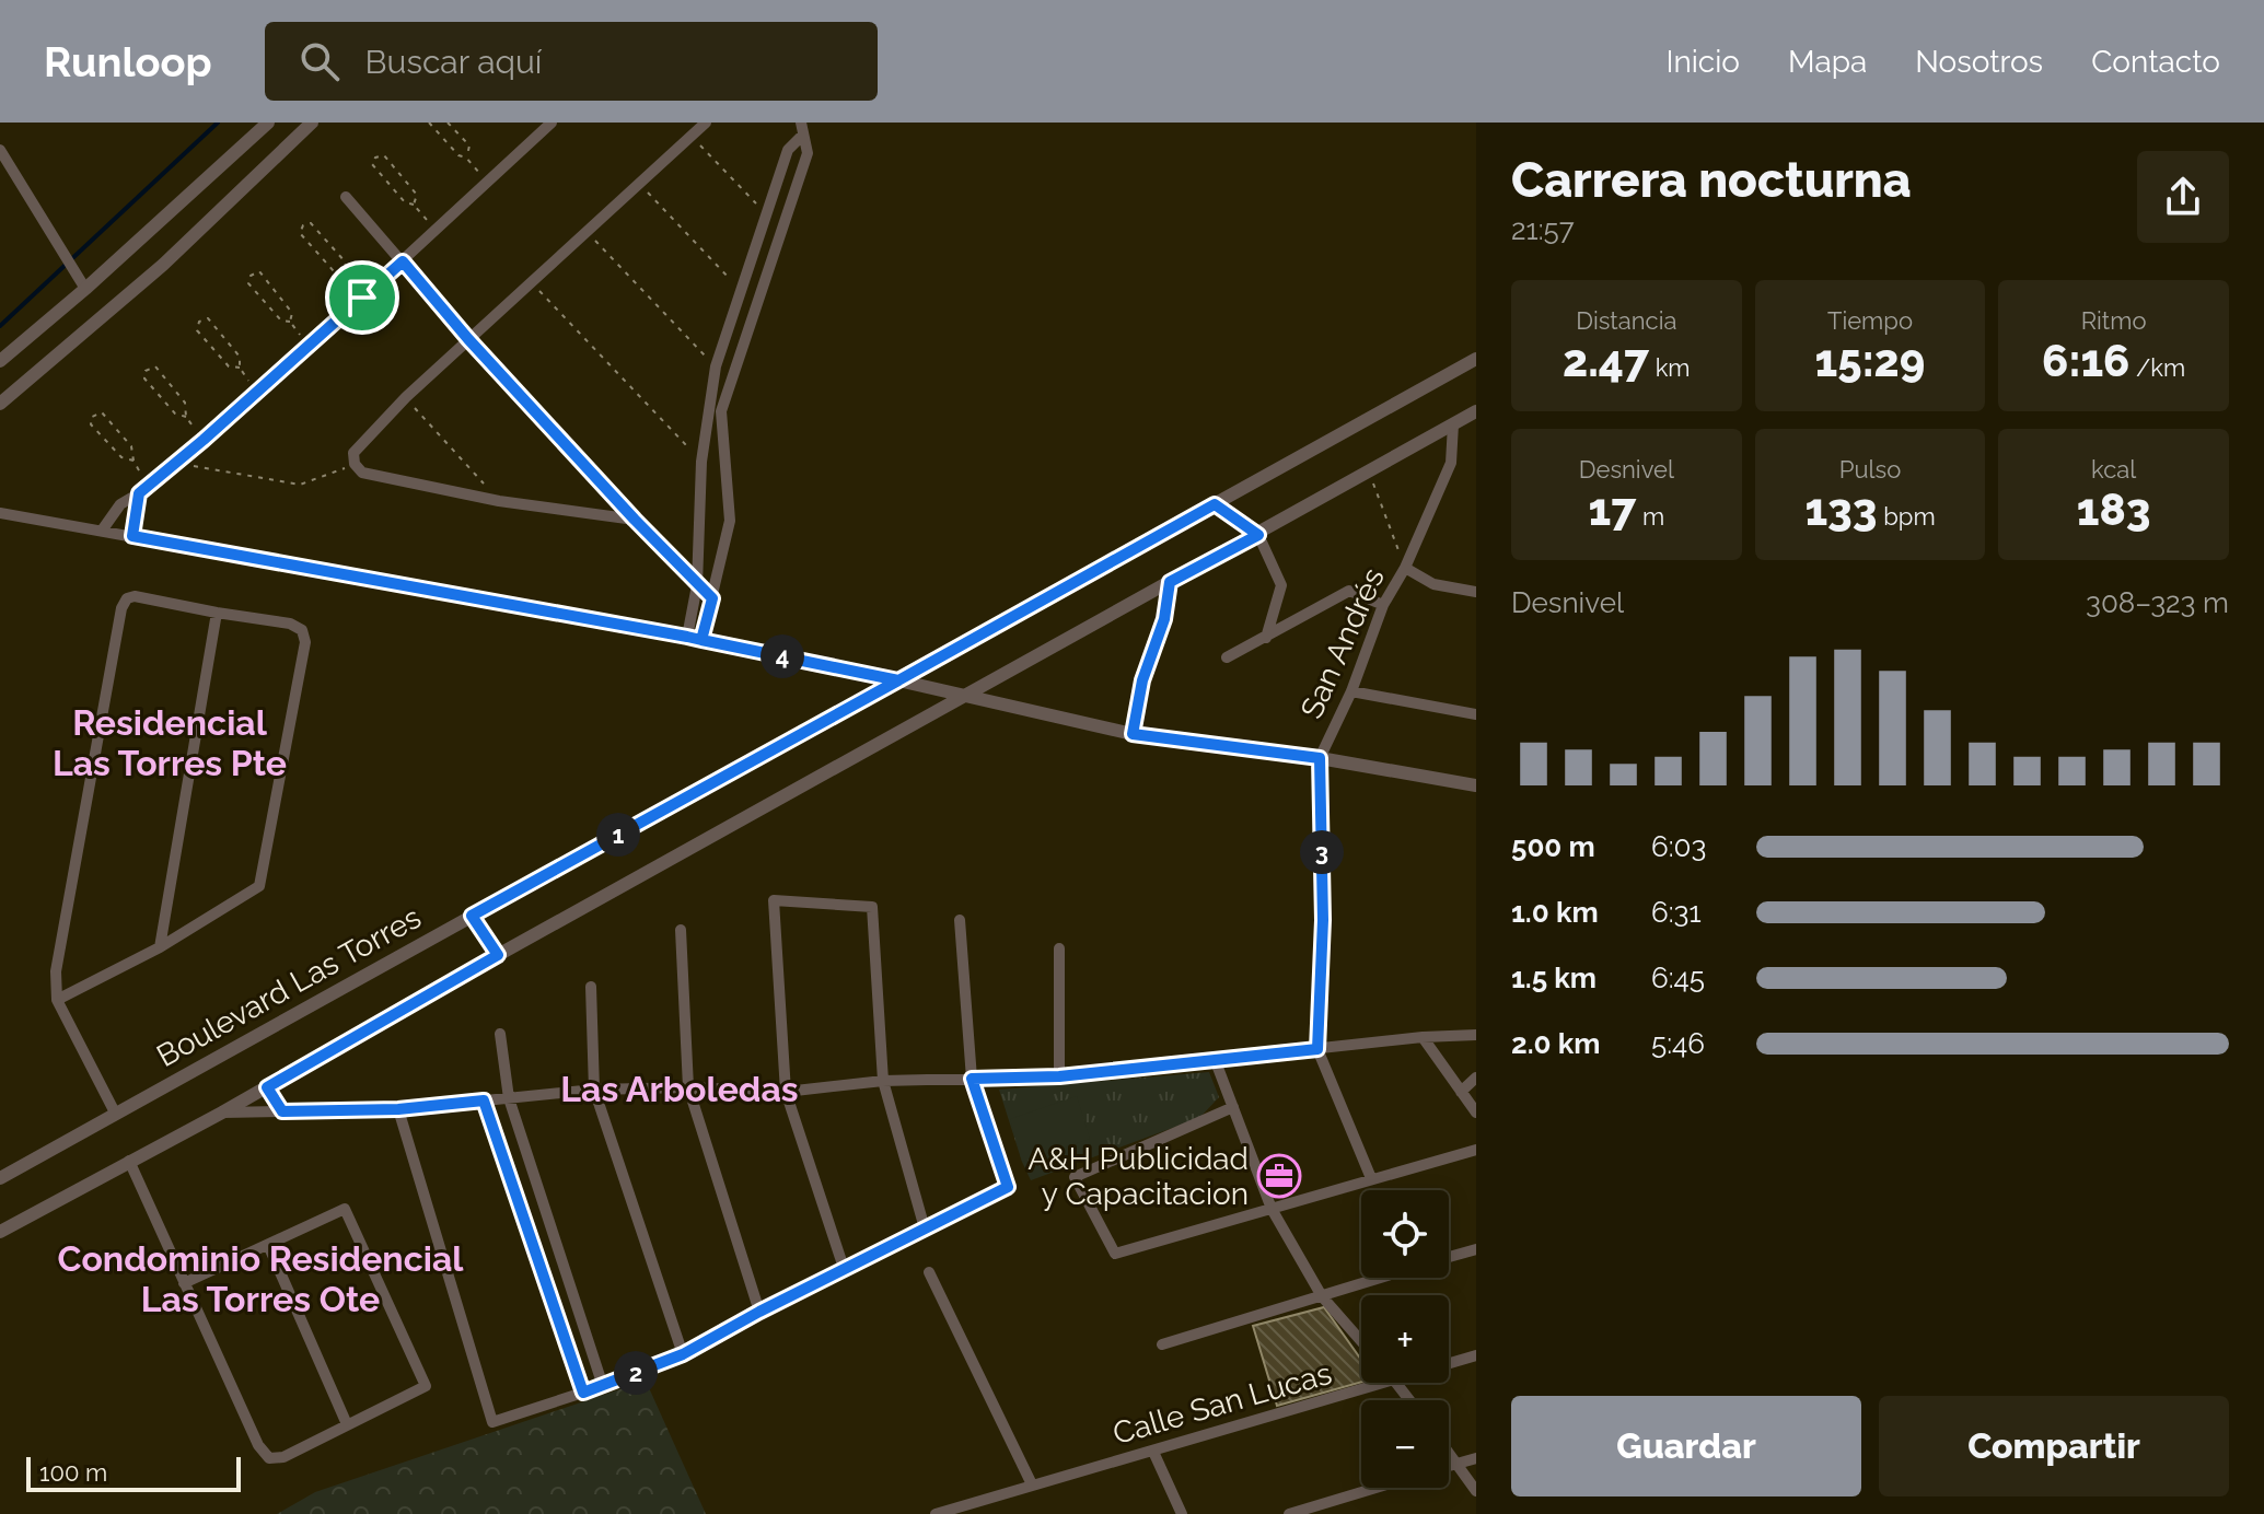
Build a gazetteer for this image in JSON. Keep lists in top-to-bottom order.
{
  "streets": {
    "street": ["San Andrés", "Boulevard Las Torres", "Calle San Lucas"]
  },
  "districts": ["Residencial Las Torres Pte", "Las Arboledas", "Condominio Residencial Las Torres Ote"],
  "places": {
    "office": ["A&H Publicidad y Capacitacion"]
  },
  "scale_bar": "100 m",
  "page": {
    "header": "Runloop",
    "search": "Buscar aquí",
    "nav": [
      "Inicio",
      "Mapa",
      "Nosotros",
      "Contacto"
    ],
    "heading": ["Carrera nocturna", "21:57"],
    "stats": [
      ["Distancia", "2.47 km"],
      ["Tiempo", "15:29"],
      ["Ritmo", "6:16 /km"],
      ["Desnivel", "17 m"],
      ["Pulso", "133 bpm"],
      ["kcal", "183"]
    ],
    "chart": ["Desnivel", "308–323 m"],
    "pins": [
      "4",
      "1",
      "3",
      "2"
    ],
    "list": [
      {
        "name": "500 m",
        "note": "6:03"
      },
      {
        "name": "1.0 km",
        "note": "6:31"
      },
      {
        "name": "1.5 km",
        "note": "6:45"
      },
      {
        "name": "2.0 km",
        "note": "5:46"
      }
    ],
    "map_buttons": ["+", "−"],
    "buttons": ["Guardar", "Compartir"],
    "scale": "100 m"
  }
}
